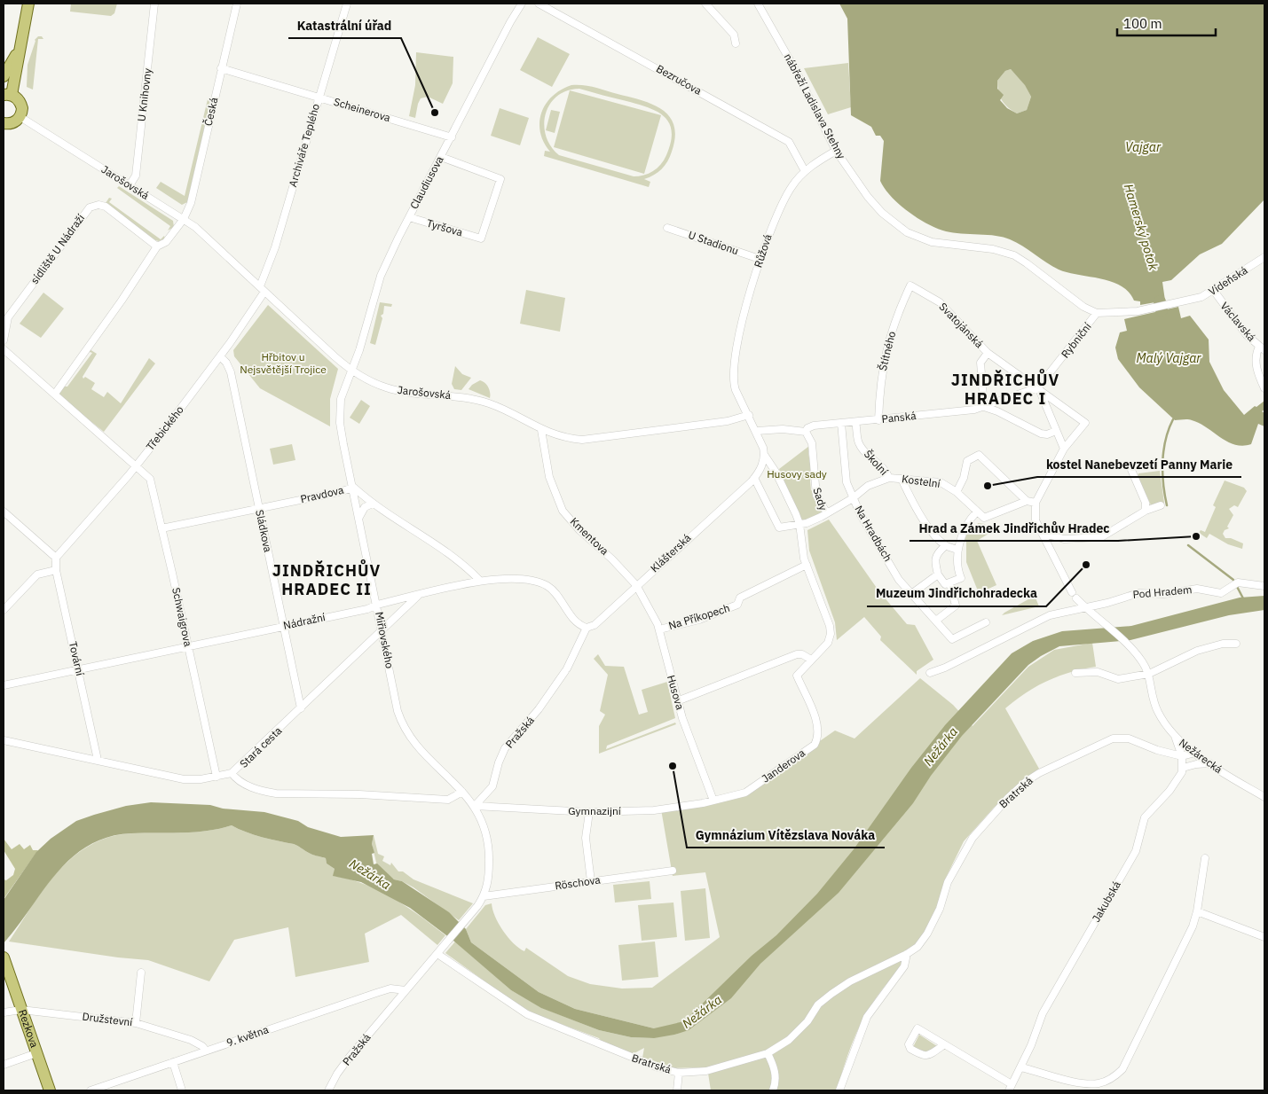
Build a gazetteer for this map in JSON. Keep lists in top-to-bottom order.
{
  "streets": {
    "main road": ["Rezkova"],
    "street": [
      "Bezručova",
      "U Knihovny",
      "nábřeží Ladislava Stehny",
      "Scheinerova",
      "Česká",
      "Archiváře Teplého",
      "Jarošovská",
      "Claudiusova",
      "Tyršova",
      "U Stadionu",
      "sídliště U Nádraží",
      "Růžová",
      "Vídeňská",
      "Václavská",
      "Svatojánská",
      "Rybniční",
      "Štítného",
      "Panská",
      "Třebického",
      "Školní",
      "Kostelní",
      "Pravdova",
      "Sady",
      "Sládkova",
      "Na Hradbách",
      "Kmentova",
      "Klášterská",
      "Pod Hradem",
      "Schwaigrova",
      "Na Příkopech",
      "Nádražní",
      "Miřiovského",
      "Tovární",
      "Husova",
      "Pražská",
      "Stará cesta",
      "Nežárecká",
      "Janderova",
      "Bratrská",
      "Gymnazijní",
      "Röschova",
      "Jakubská",
      "Družstevní",
      "9. května"
    ]
  },
  "crossings": [
    ["Bezručova", "Růžová"],
    ["U Knihovny", "Jarošovská"],
    ["nábřeží Ladislava Stehny", "Růžová"],
    ["nábřeží Ladislava Stehny", "Vídeňská"],
    ["nábřeží Ladislava Stehny", "Rybniční"],
    ["Scheinerova", "Česká"],
    ["Scheinerova", "Archiváře Teplého"],
    ["Scheinerova", "Claudiusova"],
    ["Česká", "Jarošovská"],
    ["Archiváře Teplého", "Jarošovská"],
    ["Archiváře Teplého", "Třebického"],
    ["Jarošovská", "Claudiusova"],
    ["Jarošovská", "Růžová"],
    ["Jarošovská", "Třebického"],
    ["Jarošovská", "Kmentova"],
    ["Jarošovská", "Miřiovského"],
    ["Claudiusova", "Tyršova"],
    ["Claudiusova", "Miřiovského"],
    ["U Stadionu", "Růžová"],
    ["Vídeňská", "Václavská"],
    ["Svatojánská", "Rybniční"],
    ["Svatojánská", "Štítného"],
    ["Štítného", "Panská"],
    ["Panská", "Školní"],
    ["Panská", "Sady"],
    ["Panská", "Na Hradbách"],
    ["Třebického", "Sládkova"],
    ["Třebického", "Schwaigrova"],
    ["Třebického", "Tovární"],
    ["Školní", "Kostelní"],
    ["Kostelní", "Sady"],
    ["Kostelní", "Na Hradbách"],
    ["Pravdova", "Sládkova"],
    ["Pravdova", "Schwaigrova"],
    ["Pravdova", "Nádražní"],
    ["Pravdova", "Miřiovského"],
    ["Sady", "Klášterská"],
    ["Sládkova", "Nádražní"],
    ["Sládkova", "Stará cesta"],
    ["Kmentova", "Klášterská"],
    ["Kmentova", "Husova"],
    ["Klášterská", "Nádražní"],
    ["Klášterská", "Husova"],
    ["Klášterská", "Pražská"],
    ["Pod Hradem", "Nežárecká"],
    ["Schwaigrova", "Nádražní"],
    ["Schwaigrova", "Stará cesta"],
    ["Na Příkopech", "Husova"],
    ["Na Příkopech", "Janderova"],
    ["Nádražní", "Miřiovského"],
    ["Nádražní", "Tovární"],
    ["Nádražní", "Pražská"],
    ["Nádražní", "Stará cesta"],
    ["Miřiovského", "Pražská"],
    ["Miřiovského", "Stará cesta"],
    ["Miřiovského", "Gymnazijní"],
    ["Tovární", "Stará cesta"],
    ["Husova", "Janderova"],
    ["Husova", "Gymnazijní"],
    ["Pražská", "Bratrská"],
    ["Pražská", "Gymnazijní"],
    ["Pražská", "Röschova"],
    ["Pražská", "9. května"],
    ["Nežárecká", "Bratrská"],
    ["Janderova", "Gymnazijní"],
    ["Družstevní", "Rezkova"],
    ["Družstevní", "9. května"]
  ],
  "districts": ["JINDŘICHŮV HRADEC I", "JINDŘICHŮV HRADEC II"],
  "water": [
    "Vajgar",
    "Hamerský potok",
    "Malý Vajgar",
    "Nežárka"
  ],
  "parks": ["Hřbitov u Nejsvětější Trojice", "Husovy sady"],
  "places": [
    "Katastrální úřad",
    "kostel Nanebevzetí Panny Marie",
    "Hrad a Zámek Jindřichův Hradec",
    "Muzeum Jindřichohradecka",
    "Gymnázium Vítězslava Nováka"
  ],
  "scale_bar": "100 m"
}
